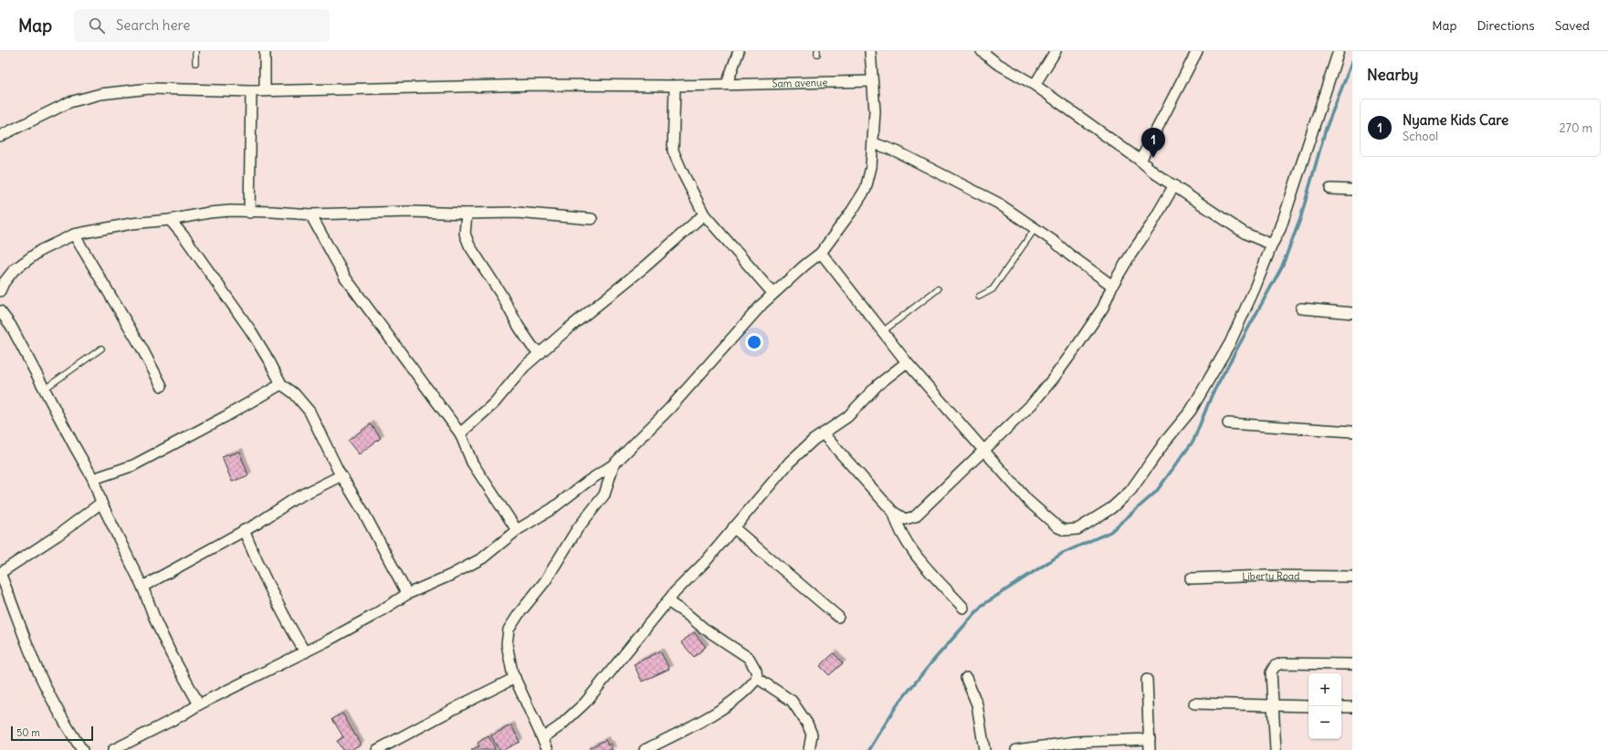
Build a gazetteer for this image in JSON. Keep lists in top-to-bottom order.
{
  "streets": {
    "street": ["Sam avenue", "Liberty Road"]
  },
  "scale_bar": "50 m",
  "page": {
    "header": "Map",
    "search": "Search here",
    "nav": ["Map", "Directions", "Saved"],
    "heading": "Nearby",
    "list": [
      {
        "mark": "1",
        "name": "Nyame Kids Care",
        "note": "School",
        "value": "270 m"
      }
    ],
    "pins": "1",
    "map_buttons": ["+", "−"],
    "scale": "50 m"
  }
}
